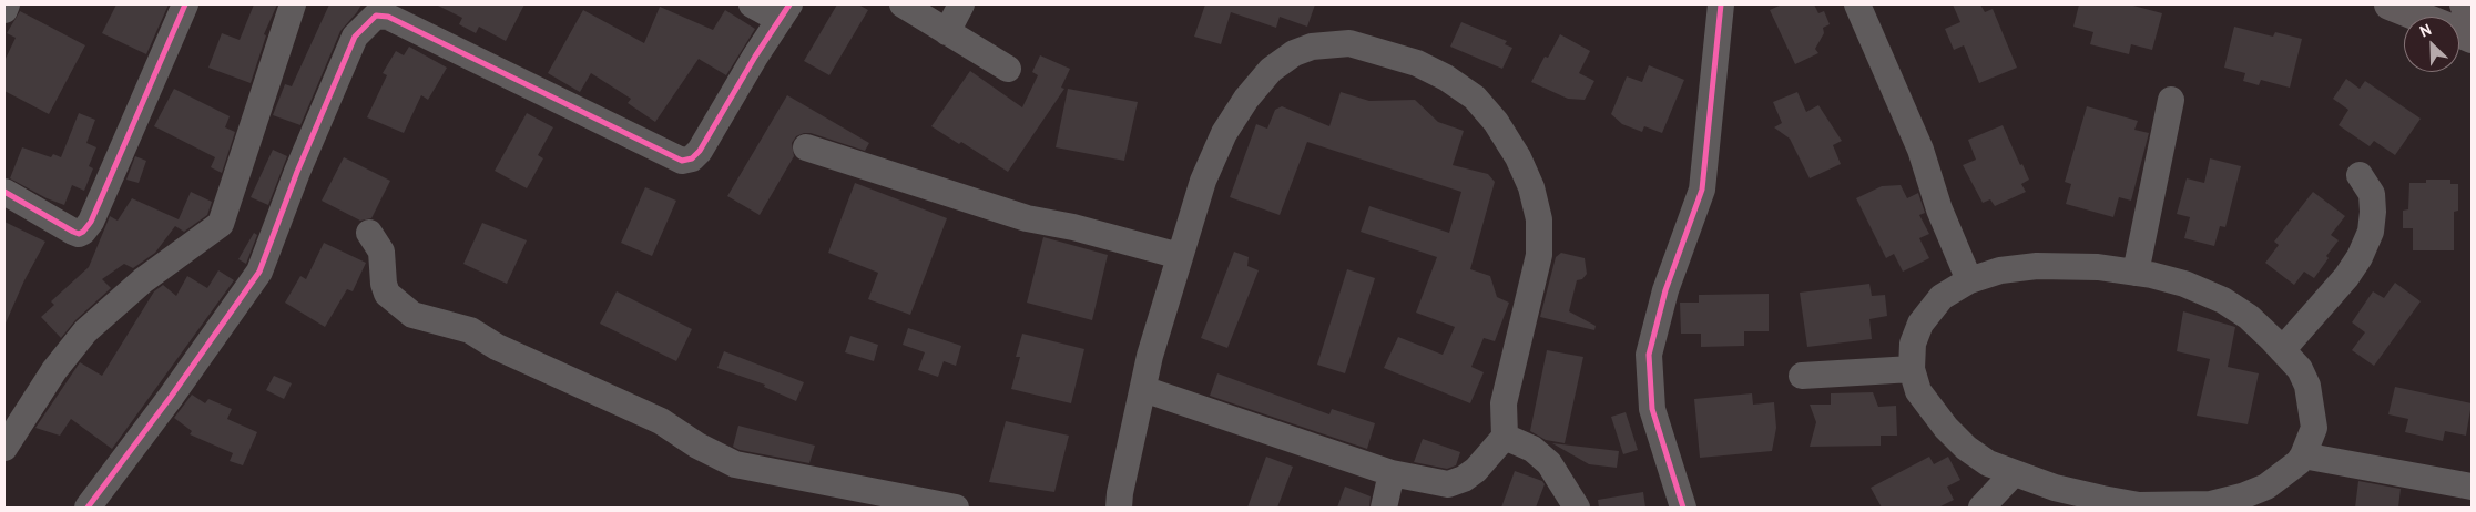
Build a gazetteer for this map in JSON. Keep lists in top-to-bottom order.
{
  "north": "top left"
}
